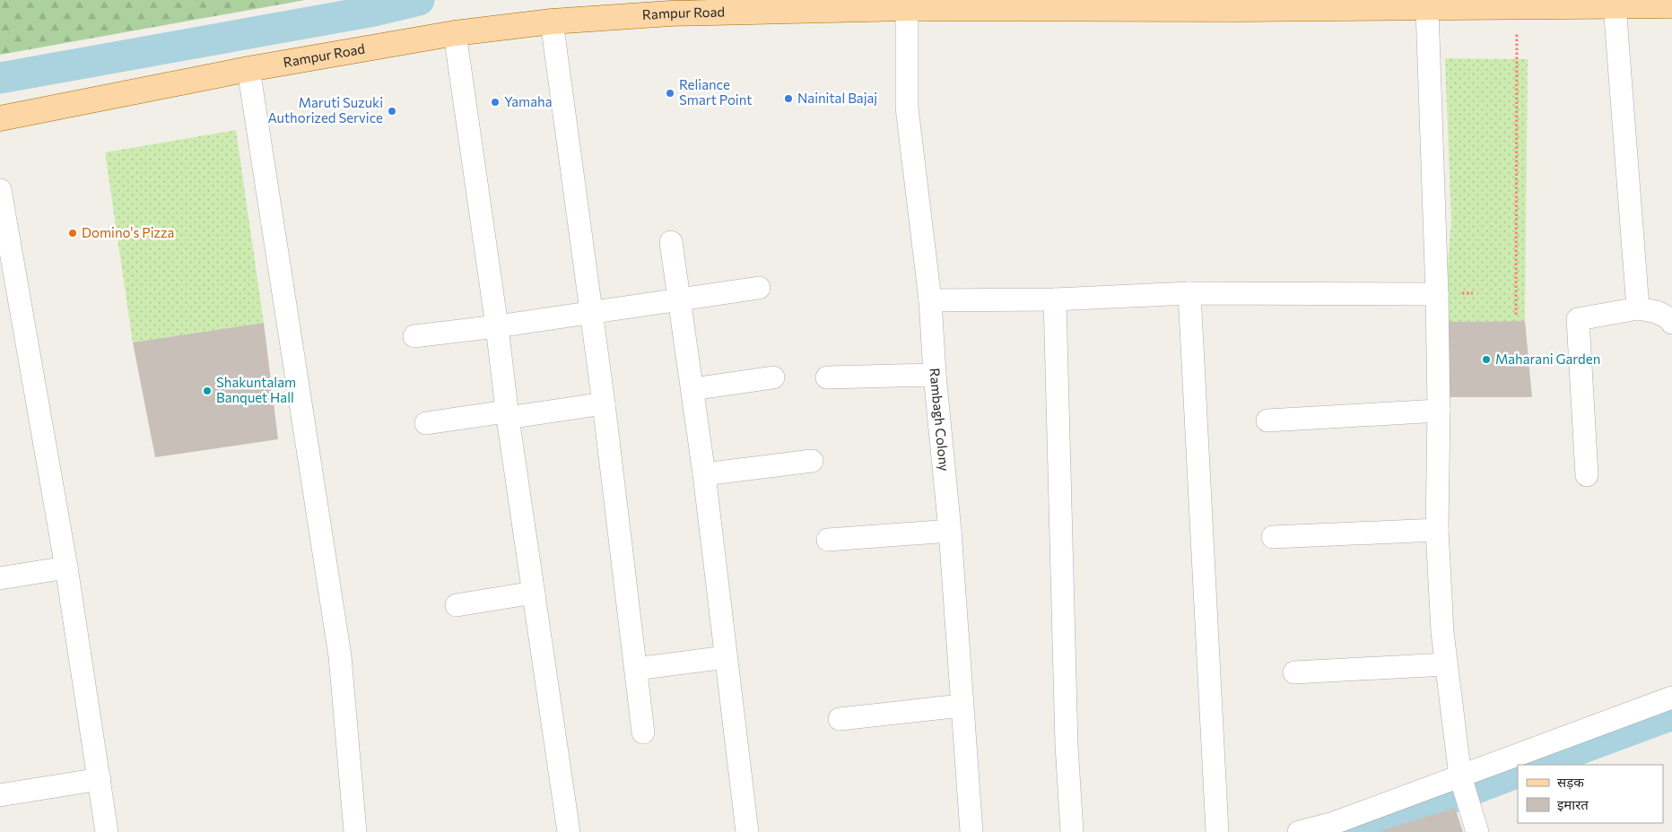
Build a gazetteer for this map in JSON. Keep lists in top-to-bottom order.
{
  "streets": {
    "main road": ["Rampur Road"],
    "street": ["Rambagh Colony"]
  },
  "crossings": [
    ["Rampur Road", "Rambagh Colony"]
  ],
  "places": [
    "Reliance Smart Point",
    "Nainital Bajaj",
    "Yamaha",
    "Maruti Suzuki Authorized Service",
    "Domino's Pizza",
    "Maharani Garden",
    "Shakuntalam Banquet Hall"
  ],
  "legend": ["सड़क", "इमारत"]
}
